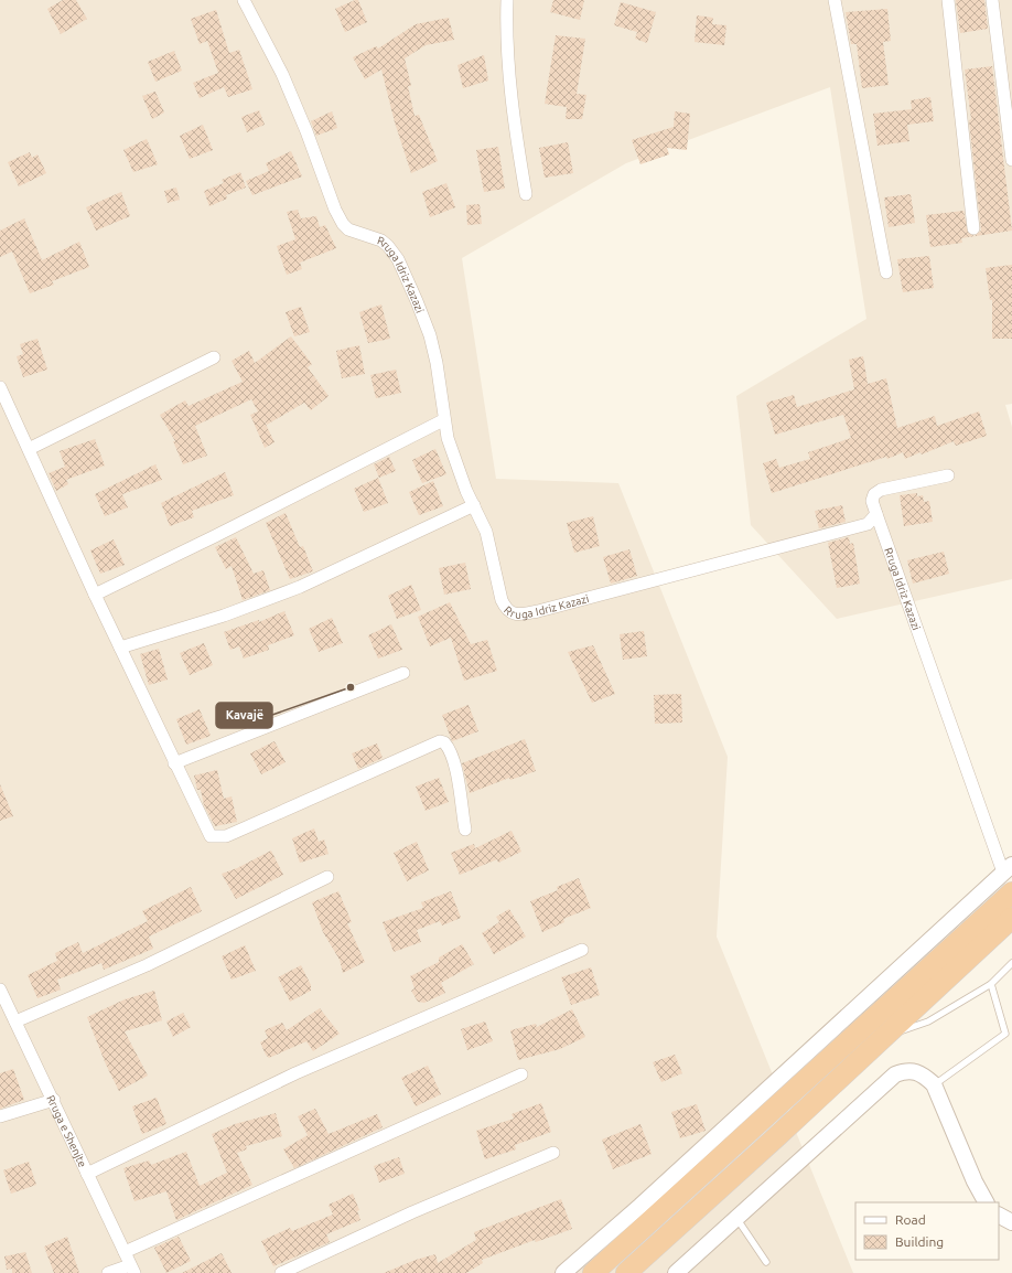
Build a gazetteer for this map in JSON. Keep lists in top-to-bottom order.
{
  "streets": {
    "street": ["Rruga Idriz Kazazi", "Rruga e Shenjte"]
  },
  "places": ["Kavajë"],
  "legend": ["Road", "Building"]
}
